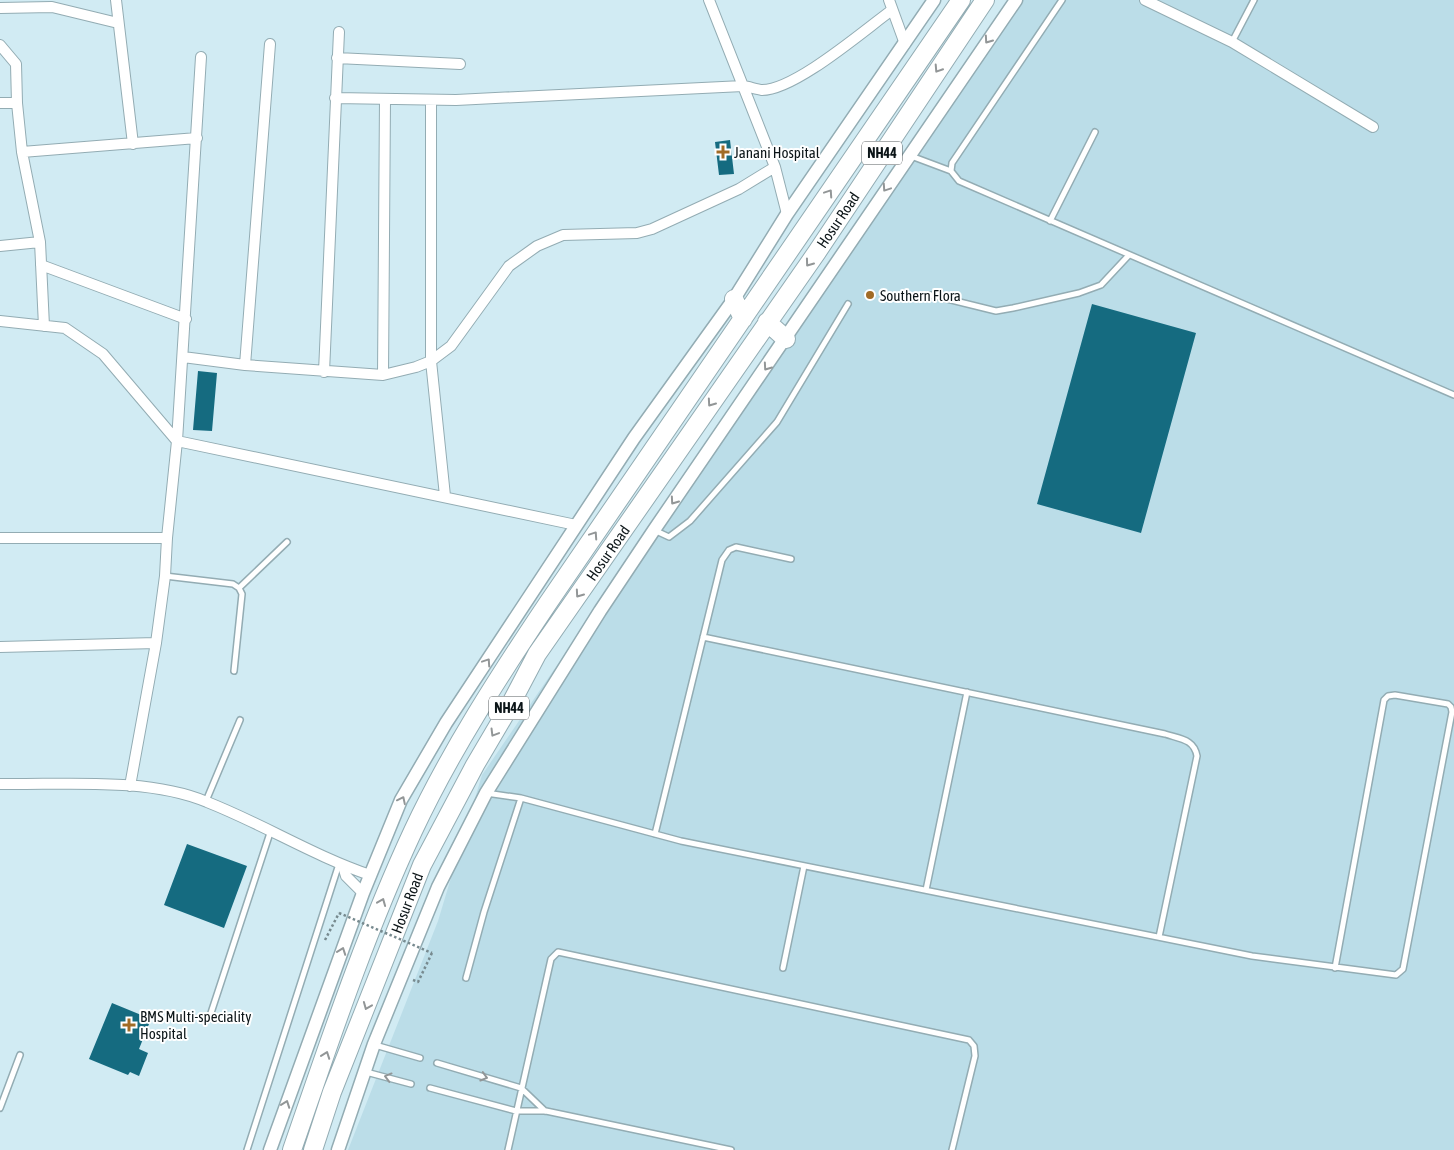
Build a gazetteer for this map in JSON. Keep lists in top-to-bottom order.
{
  "streets": {
    "highway": ["NH44", "Hosur Road"]
  },
  "places": {
    "health": ["Janani Hospital", "BMS Multi-speciality Hospital"],
    "other": ["Southern Flora"]
  }
}
